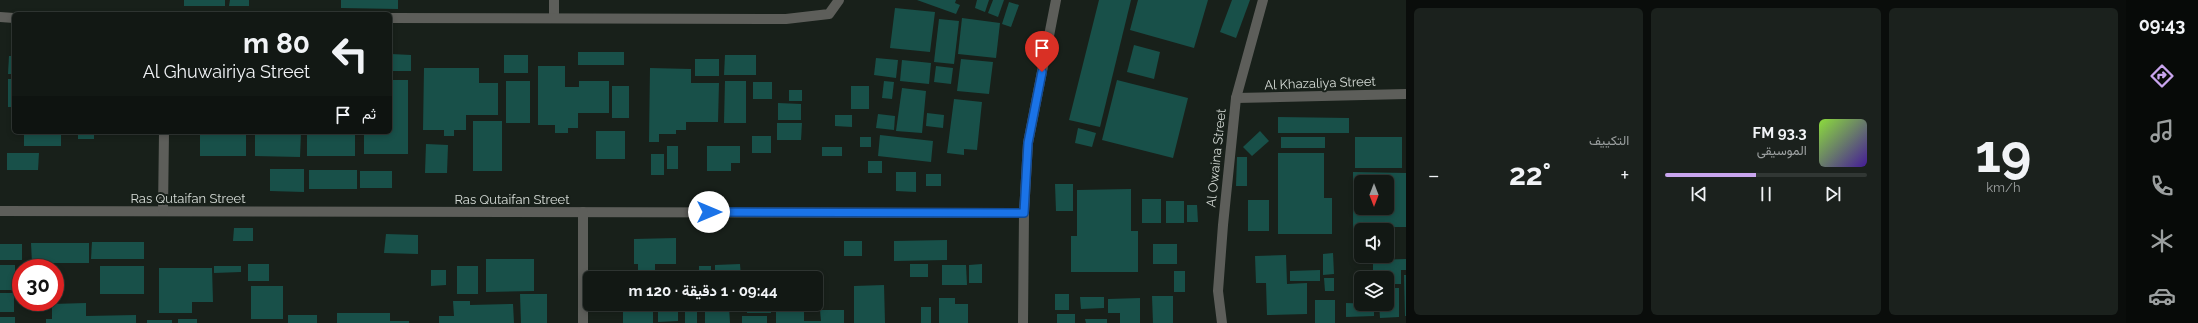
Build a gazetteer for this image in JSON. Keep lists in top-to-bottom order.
{
  "streets": {
    "street": ["Al Khazaliya Street", "Al Owaina Street", "Ras Qutaifan Street"]
  },
  "crossings": [
    ["Al Khazaliya Street", "Al Owaina Street"]
  ],
  "north": "bottom",
  "page": {
    "tabs": "09:43",
    "tile": [
      ["19", "km/h"],
      "التكييف"
    ],
    "turn": ["80 m", "Al Ghuwairiya Street"],
    "then": "ثم",
    "song": ["93.3 FM", "الموسيقى"],
    "heat": ["−", "22°", "+"],
    "limit": "30",
    "trip": "09:44 · 1 دقيقة · 120 m"
  }
}
